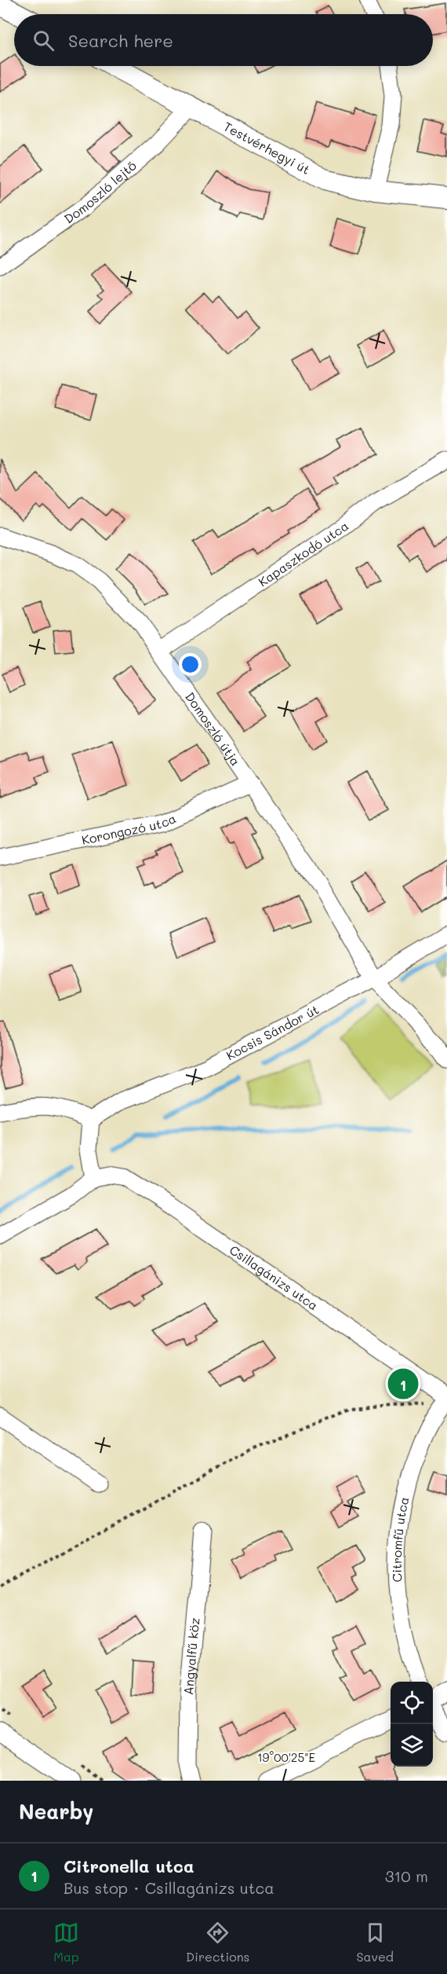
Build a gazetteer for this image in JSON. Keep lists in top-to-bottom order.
{
  "streets": {
    "street": [
      "Testvérhegyi út",
      "Domoszló lejtő",
      "Kapaszkodó utca",
      "Domoszló útja",
      "Korongozó utca",
      "Kocsis Sándor út",
      "Csillagánizs utca",
      "Citromfű utca",
      "Angyalfű köz"
    ]
  },
  "crossings": [
    ["Testvérhegyi út", "Domoszló lejtő"],
    ["Kapaszkodó utca", "Domoszló útja"],
    ["Domoszló útja", "Korongozó utca"],
    ["Domoszló útja", "Kocsis Sándor út"]
  ],
  "page": {
    "search": "Search here",
    "pins": "1",
    "heading": "Nearby",
    "list": [
      {
        "mark": "1",
        "name": "Citronella utca",
        "note": "Bus stop · Csillagánizs utca",
        "value": "310 m"
      }
    ],
    "nav": ["Map", "Directions", "Saved"]
  },
  "coordinates": ["19°00'25\"E"]
}
